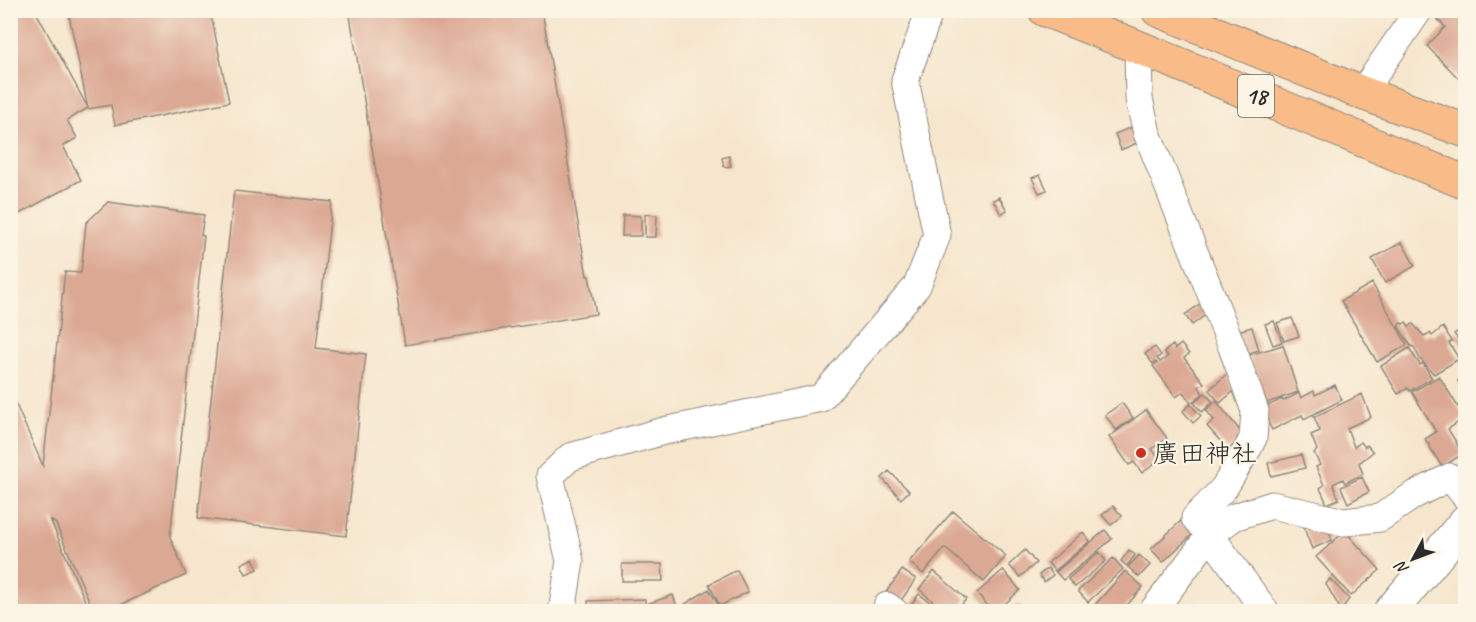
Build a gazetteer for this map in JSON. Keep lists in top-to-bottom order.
{
  "streets": {
    "highway": ["18"]
  },
  "places": ["廣田神社"],
  "north": "bottom left"
}
